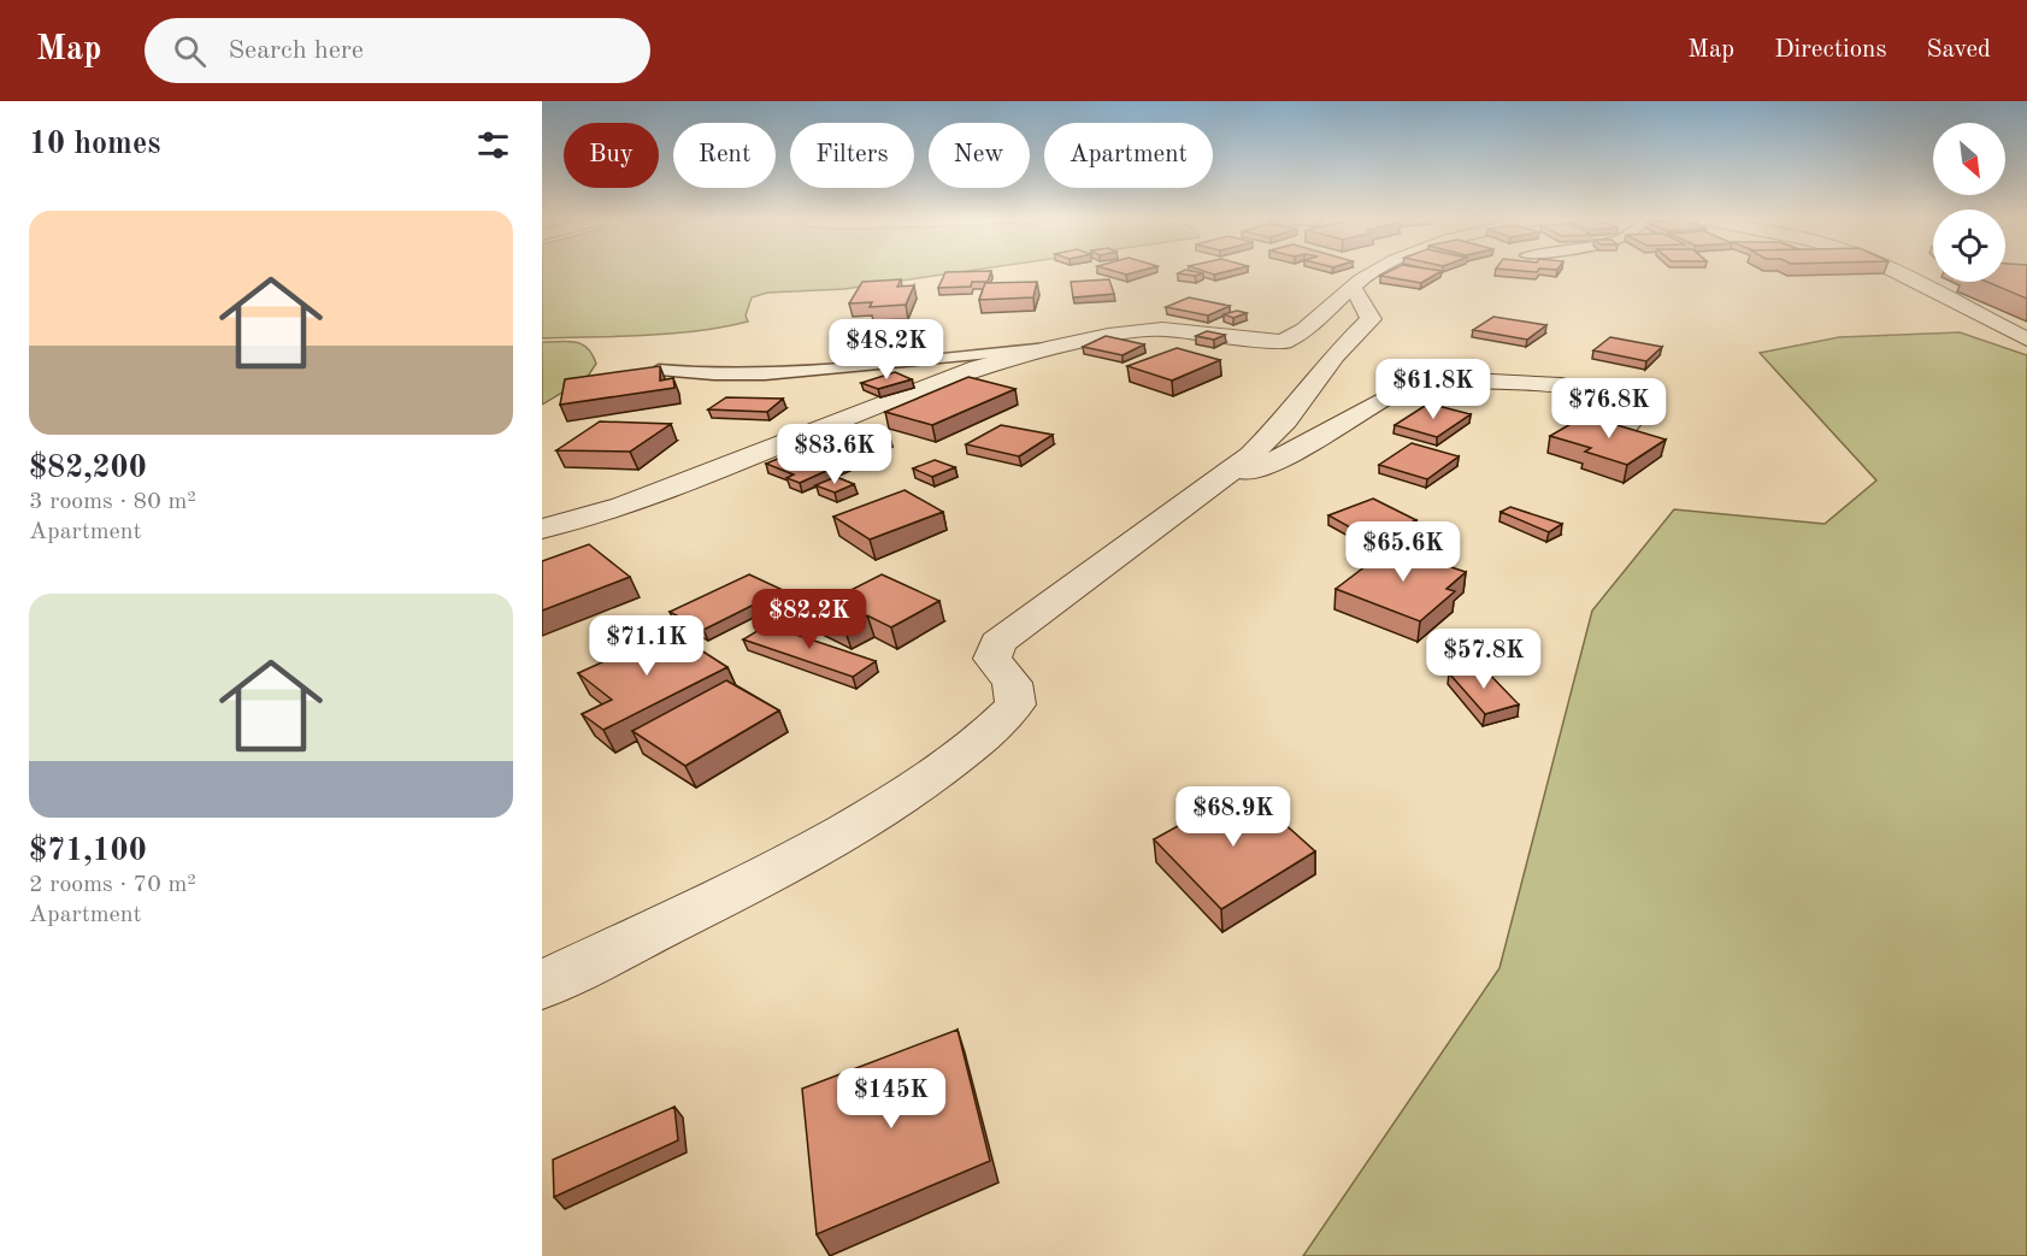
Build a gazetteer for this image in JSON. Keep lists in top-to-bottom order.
{
  "north": "bottom right",
  "page": {
    "header": "Map",
    "search": "Search here",
    "nav": ["Map", "Directions", "Saved"],
    "heading": "10 homes",
    "chip": [
      "Buy",
      "Rent",
      "Filters",
      "New",
      "Apartment"
    ],
    "list": [
      {
        "name": "$82,200",
        "note": "3 rooms · 80 m² · Apartment"
      },
      {
        "name": "$71,100",
        "note": "2 rooms · 70 m² · Apartment"
      }
    ],
    "price": [
      "$48.2K",
      "$61.8K",
      "$76.8K",
      "$83.6K",
      "$65.6K",
      "$82.2K",
      "$71.1K",
      "$57.8K",
      "$68.9K",
      "$145K"
    ]
  }
}
